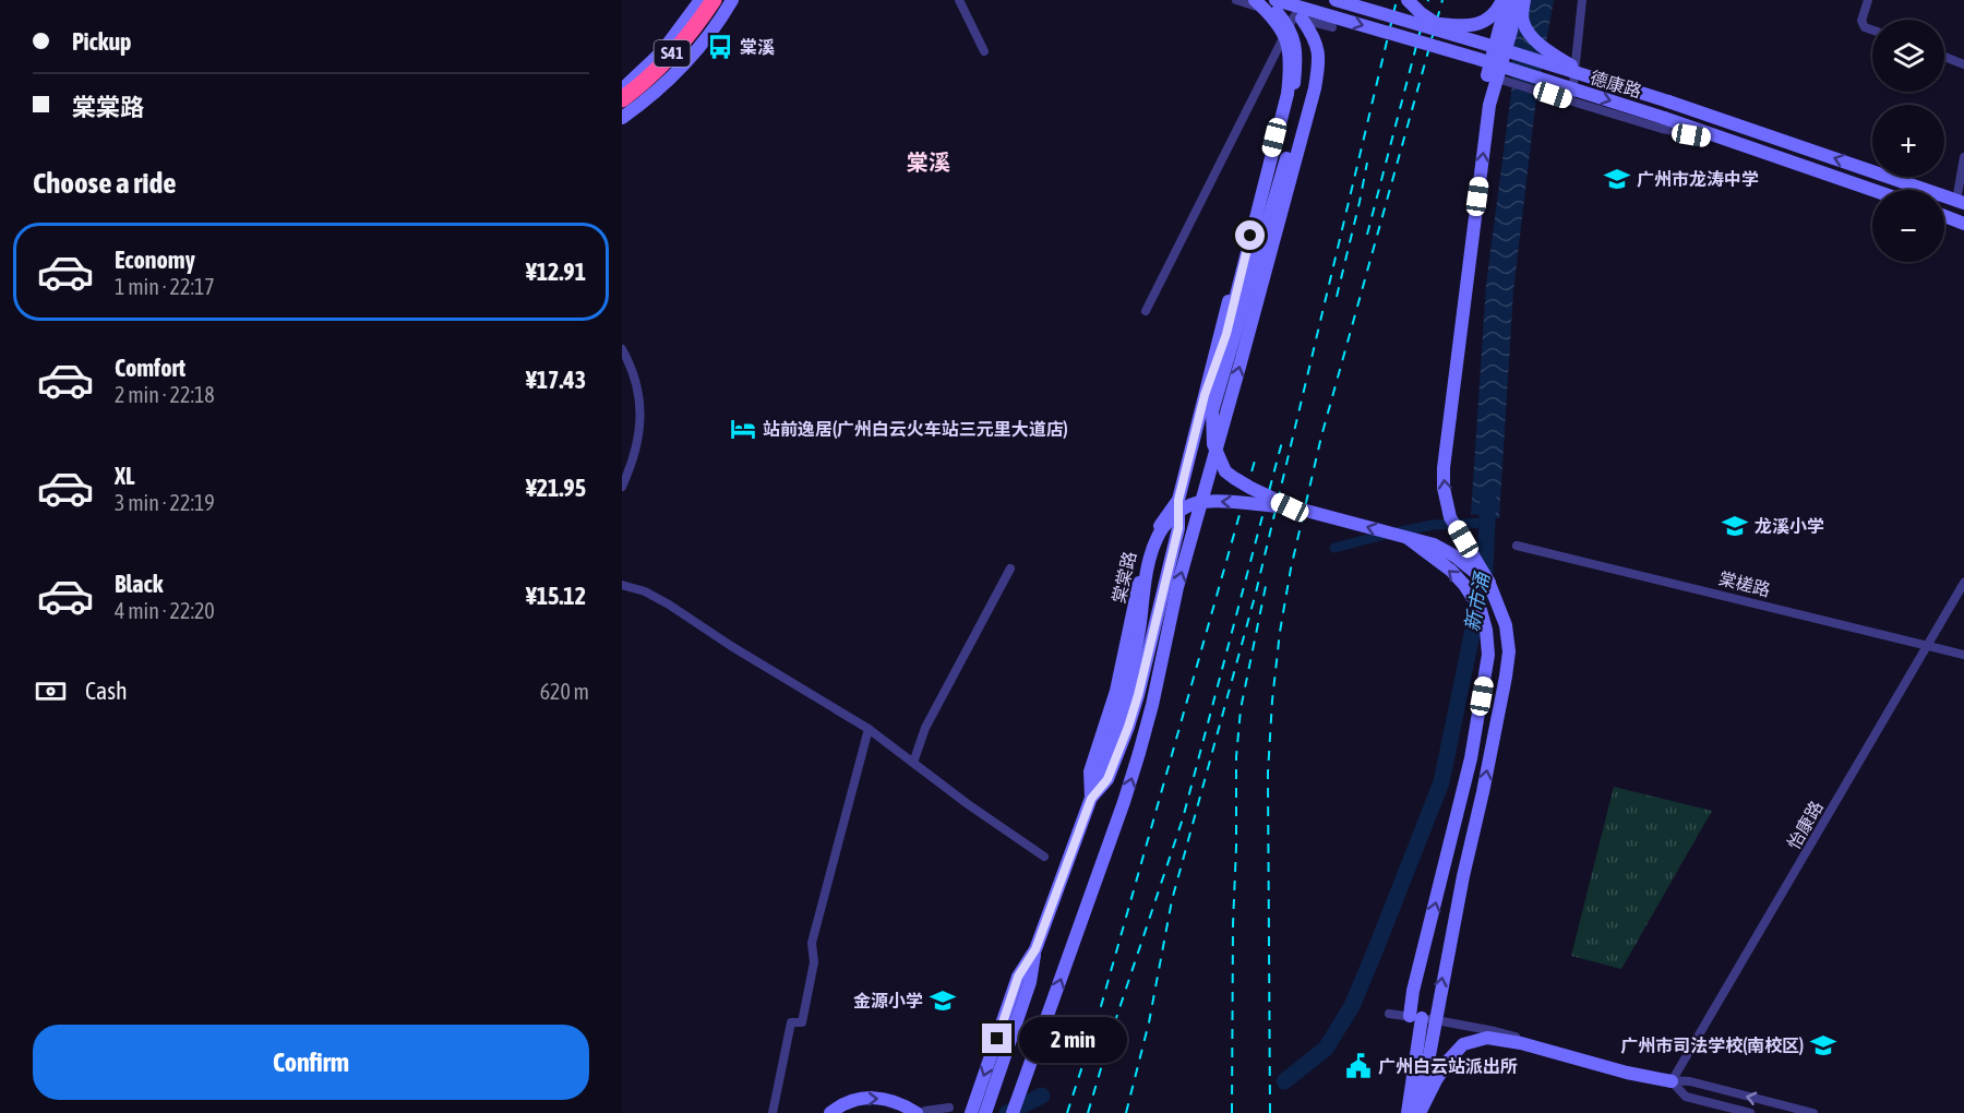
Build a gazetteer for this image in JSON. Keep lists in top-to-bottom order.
{
  "streets": {
    "highway": ["S41"],
    "street": [
      "德康路",
      "棠棠路",
      "棠槎路",
      "怡康路"
    ]
  },
  "crossings": [
    ["德康路", "棠棠路"],
    ["棠槎路", "怡康路"]
  ],
  "districts": ["棠溪"],
  "water": ["新市涌"],
  "places": {
    "bus stop": ["棠溪"],
    "school or university": [
      "广州市龙涛中学",
      "龙溪小学",
      "金源小学",
      "广州市司法学校(南校区)"
    ],
    "hotel": ["站前逸居(广州白云火车站三元里大道店)"],
    "public building": ["广州白云站派出所"]
  },
  "page": {
    "banner": ["Pickup", "棠棠路"],
    "map_buttons": ["+", "−"],
    "heading": "Choose a ride",
    "list": [
      {
        "name": "Economy",
        "note": "1 min · 22:17",
        "value": "¥12.91"
      },
      {
        "name": "Comfort",
        "note": "2 min · 22:18",
        "value": "¥17.43"
      },
      {
        "name": "XL",
        "note": "3 min · 22:19",
        "value": "¥21.95"
      },
      {
        "name": "Black",
        "note": "4 min · 22:20",
        "value": "¥15.12"
      }
    ],
    "pay": ["Cash", "620 m"],
    "buttons": "Confirm",
    "bubble": "2 min"
  }
}
